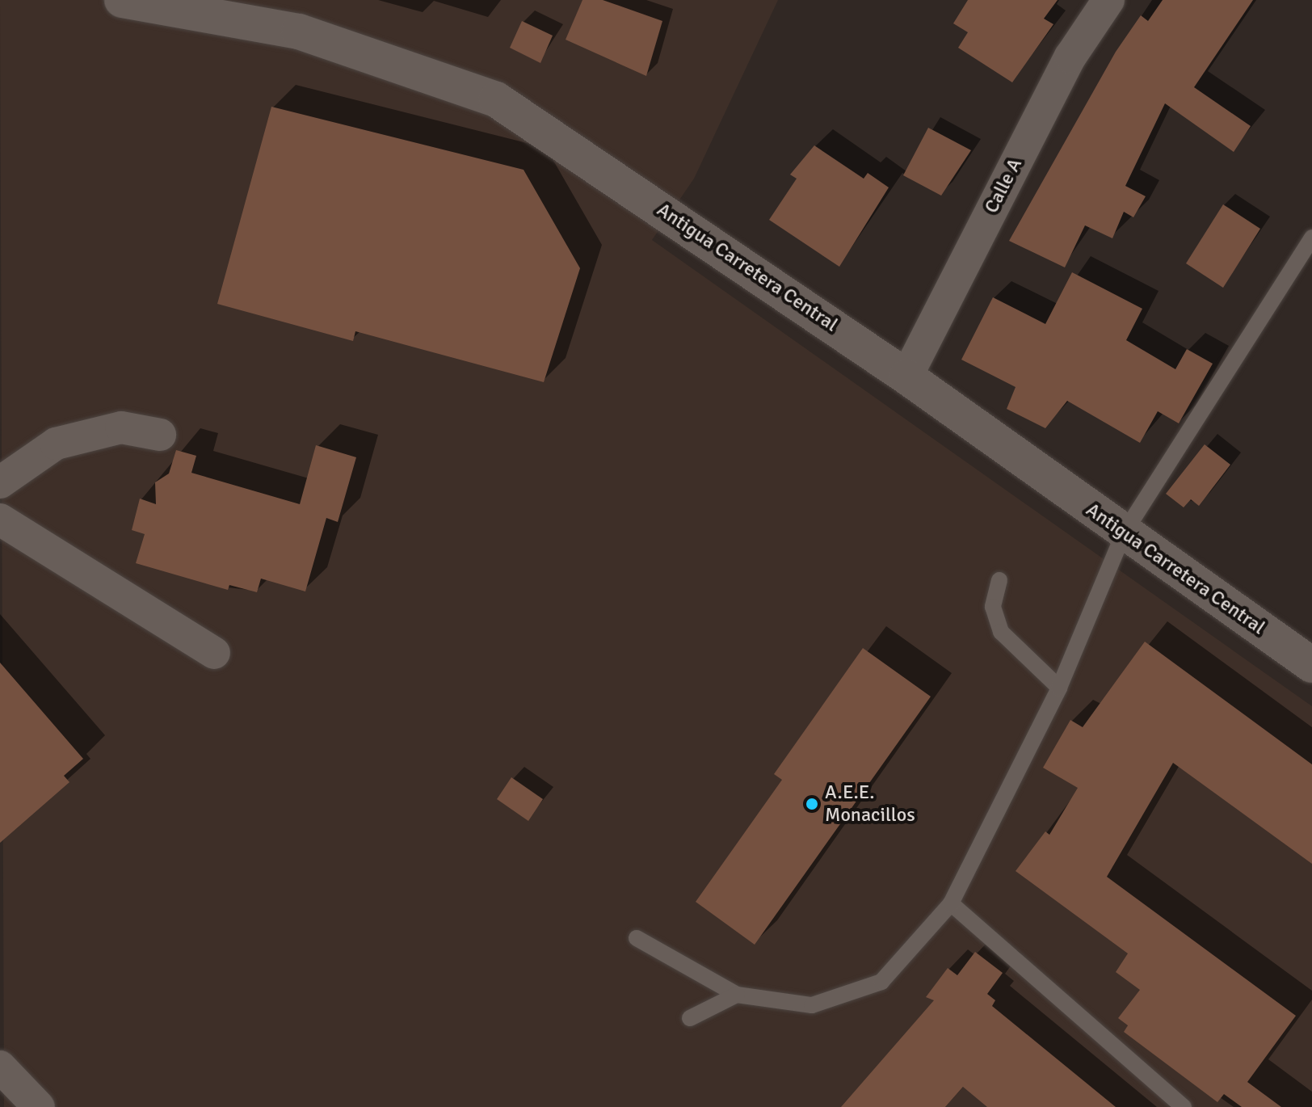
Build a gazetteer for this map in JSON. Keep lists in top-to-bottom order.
{
  "streets": {
    "street": ["Calle A", "Antigua Carretera Central"]
  },
  "crossings": [
    ["Calle A", "Antigua Carretera Central"]
  ],
  "places": ["A.E.E. Monacillos"]
}
